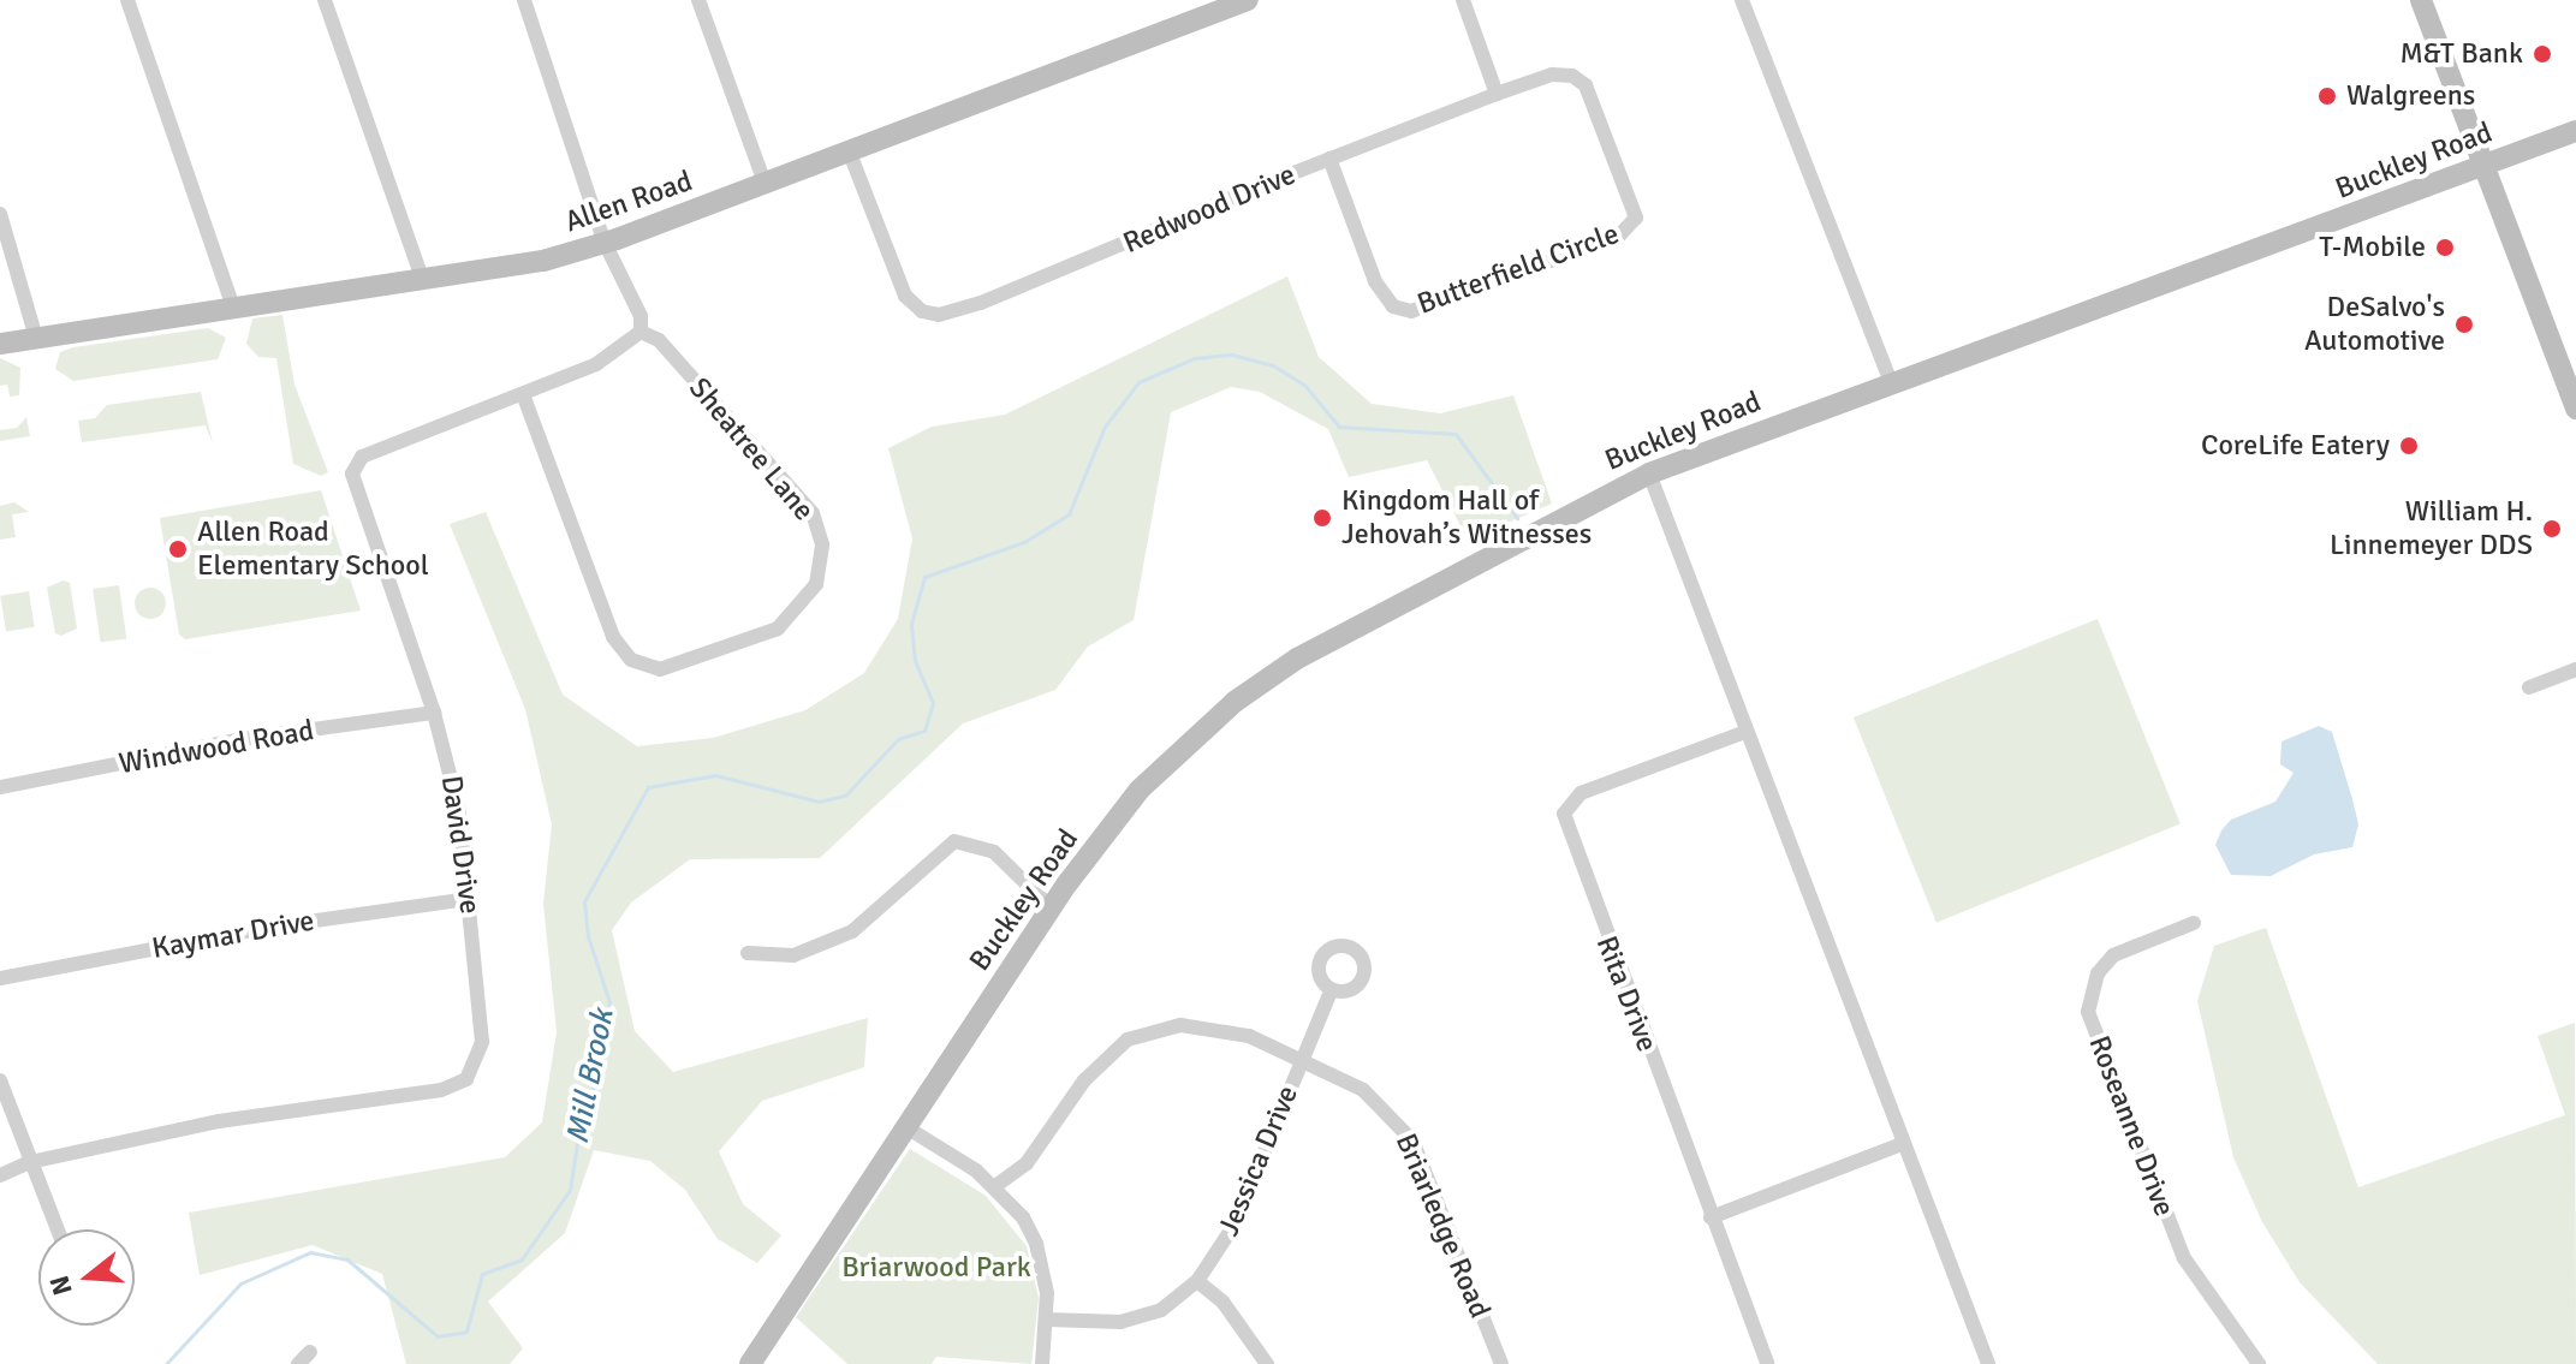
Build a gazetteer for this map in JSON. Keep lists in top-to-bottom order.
{
  "streets": {
    "street": [
      "Buckley Road",
      "Allen Road",
      "Redwood Drive",
      "Butterfield Circle",
      "Sheatree Lane",
      "Windwood Road",
      "David Drive",
      "Kaymar Drive",
      "Rita Drive",
      "Roseanne Drive",
      "Jessica Drive",
      "Briarledge Road"
    ]
  },
  "crossings": [
    ["Allen Road", "Redwood Drive"],
    ["Redwood Drive", "Butterfield Circle"],
    ["Sheatree Lane", "David Drive"],
    ["Windwood Road", "David Drive"],
    ["David Drive", "Kaymar Drive"],
    ["Jessica Drive", "Briarledge Road"]
  ],
  "water": ["Mill Brook"],
  "parks": ["Briarwood Park"],
  "places": [
    "M&T Bank",
    "Walgreens",
    "T-Mobile",
    "DeSalvo's Automotive",
    "CoreLife Eatery",
    "Kingdom Hall of Jehovah’s Witnesses",
    "William H. Linnemeyer DDS",
    "Allen Road Elementary School"
  ],
  "north": "left"
}
